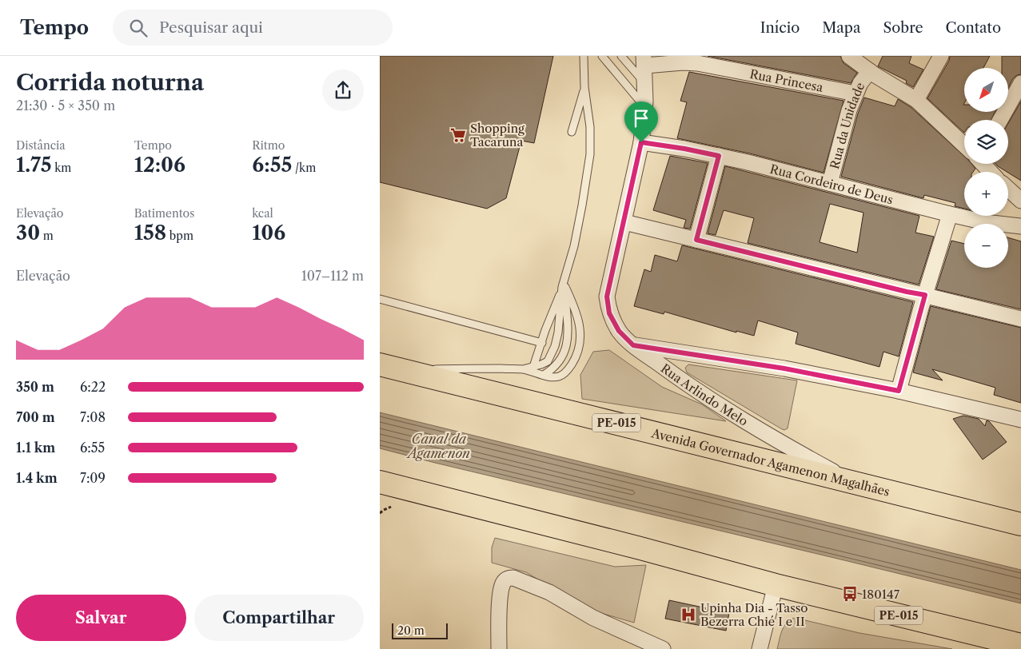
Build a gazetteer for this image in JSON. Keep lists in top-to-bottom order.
{
  "streets": {
    "highway": ["PE-015", "Avenida Governador Agamenon Magalhães"],
    "street": [
      "Rua Princesa",
      "Rua da Unidade",
      "Rua Cordeiro de Deus",
      "Rua Arlindo Melo"
    ]
  },
  "crossings": [
    ["Rua Princesa", "Rua da Unidade"],
    ["Rua Princesa", "Rua Arlindo Melo"],
    ["Rua da Unidade", "Rua Cordeiro de Deus"],
    ["Rua Cordeiro de Deus", "Rua Arlindo Melo"],
    ["Rua Arlindo Melo", "Avenida Governador Agamenon Magalhães"]
  ],
  "water": ["Canal da Agamenon"],
  "places": {
    "supermarket": ["Shopping Tacaruna"],
    "bus stop": ["180147"],
    "hospital": ["Upinha Dia - Tasso Bezerra Chié I e II"]
  },
  "scale_bar": "20 m",
  "north": "bottom left",
  "page": {
    "header": "Tempo",
    "search": "Pesquisar aqui",
    "nav": [
      "Início",
      "Mapa",
      "Sobre",
      "Contato"
    ],
    "heading": ["Corrida noturna", "21:30 · 5 × 350 m"],
    "map_buttons": ["+", "−"],
    "stats": [
      ["Distância", "1.75 km"],
      ["Tempo", "12:06"],
      ["Ritmo", "6:55 /km"],
      ["Elevação", "30 m"],
      ["Batimentos", "158 bpm"],
      ["kcal", "106"]
    ],
    "chart": ["Elevação", "107–112 m"],
    "list": [
      {
        "name": "350 m",
        "note": "6:22"
      },
      {
        "name": "700 m",
        "note": "7:08"
      },
      {
        "name": "1.1 km",
        "note": "6:55"
      },
      {
        "name": "1.4 km",
        "note": "7:09"
      }
    ],
    "buttons": ["Salvar", "Compartilhar"],
    "scale": "20 m"
  }
}
